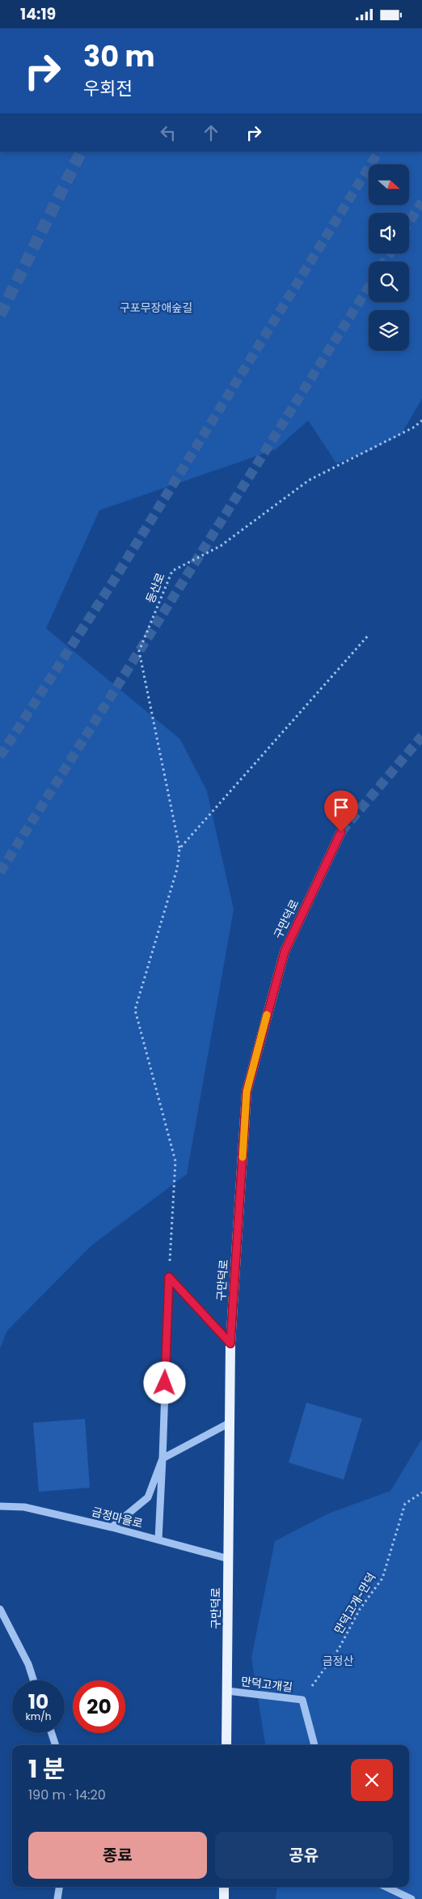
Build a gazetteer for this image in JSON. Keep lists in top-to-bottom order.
{
  "streets": {
    "main road": ["구만덕로"],
    "street": ["금정마을로", "만덕고개길"],
    "path": ["등산로", "만덕고개~만덕"]
  },
  "crossings": [
    ["구만덕로", "금정마을로"],
    ["구만덕로", "만덕고개길"],
    ["만덕고개~만덕", "만덕고개길"]
  ],
  "parks": ["구포무장애숲길", "금정산"],
  "north": "right",
  "page": {
    "status": "14:19",
    "turn": ["30 m", "우회전"],
    "speed": "10 km/h",
    "limit": "20",
    "heading": ["1 분", "190 m · 14:20"],
    "buttons": ["종료", "공유"]
  }
}
